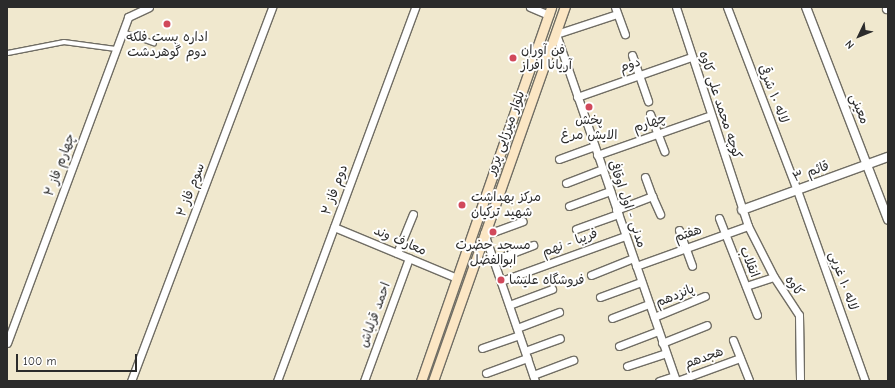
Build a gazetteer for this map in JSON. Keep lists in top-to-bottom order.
{
  "streets": {
    "main road": ["بلوار میرزایی پرور"],
    "street": [
      "دوم",
      "لاله ۱۰ شرقی",
      "کوچه محمد علی کاوه",
      "معینی",
      "چهارم",
      "چهارم فاز ۲",
      "قائم ۳",
      "سوم فاز ۲",
      "دوم فاز ۲",
      "مدنی - اول اوقافی",
      "هفتم",
      "معارف وند",
      "فریبا - نهم",
      "انقلاب",
      "لاله ۱۰ غربی",
      "کاوه",
      "پانزدهم",
      "احمد قزلباش",
      "هجدهم"
    ]
  },
  "crossings": [
    ["دوم", "کوچه محمد علی کاوه"],
    ["دوم", "مدنی - اول اوقافی"],
    ["لاله ۱۰ شرقی", "قائم ۳"],
    ["لاله ۱۰ شرقی", "لاله ۱۰ غربی"],
    ["کوچه محمد علی کاوه", "چهارم"],
    ["کوچه محمد علی کاوه", "قائم ۳"],
    ["کوچه محمد علی کاوه", "کاوه"],
    ["معینی", "قائم ۳"],
    ["چهارم", "مدنی - اول اوقافی"],
    ["بلوار میرزایی پرور", "مدنی - اول اوقافی"],
    ["بلوار میرزایی پرور", "معارف وند"],
    ["قائم ۳", "لاله ۱۰ غربی"],
    ["قائم ۳", "کاوه"],
    ["دوم فاز ۲", "معارف وند"],
    ["مدنی - اول اوقافی", "هفتم"],
    ["مدنی - اول اوقافی", "فریبا - نهم"],
    ["مدنی - اول اوقافی", "پانزدهم"],
    ["مدنی - اول اوقافی", "هجدهم"],
    ["هفتم", "انقلاب"],
    ["هفتم", "کاوه"],
    ["معارف وند", "احمد قزلباش"]
  ],
  "places": [
    "اداره پست فلکه دوم گوهردشت",
    "فن آوران آریانا افراز",
    "پخش الایش مرغ",
    "مرکز بهداشت شهید ترکیان",
    "مسجد حضرت ابوالفضل",
    "فروشگاه علیشا"
  ],
  "scale_bar": "100 m",
  "north": "bottom left"
}
